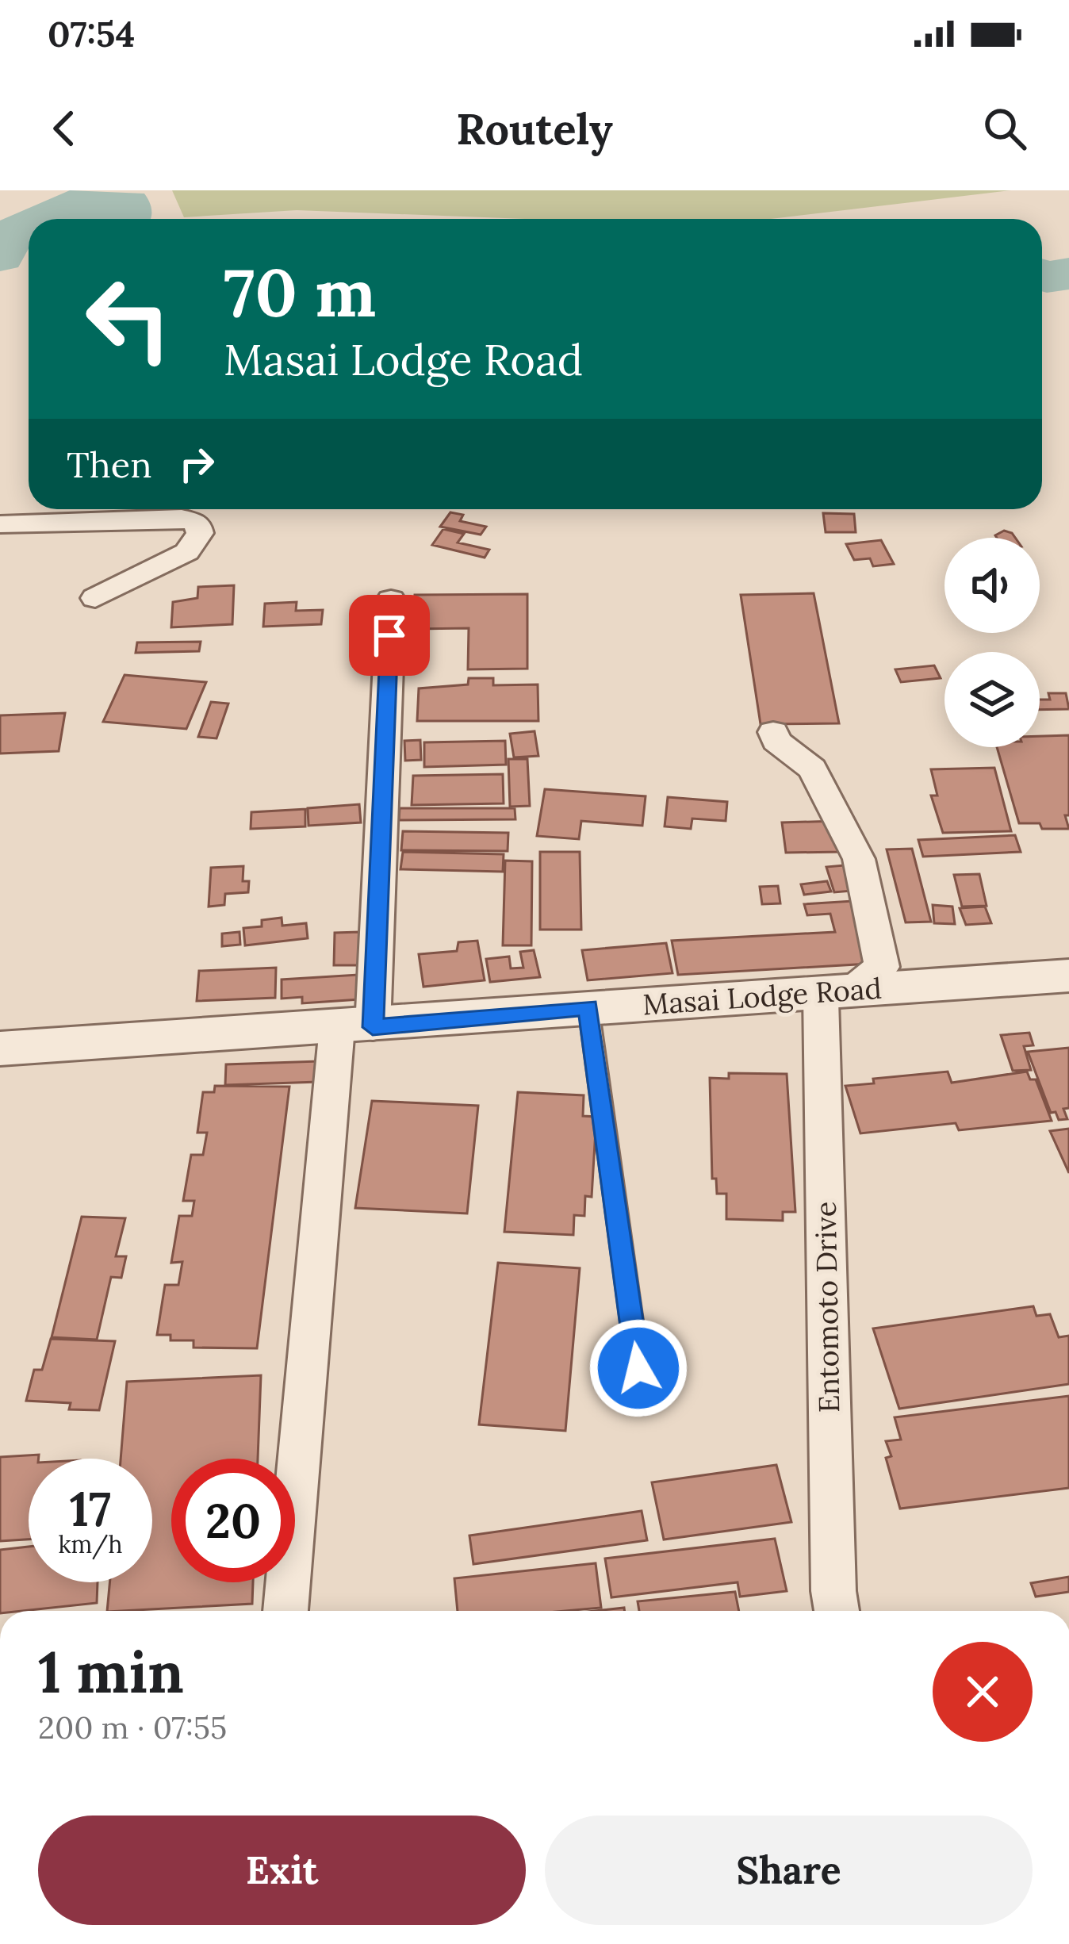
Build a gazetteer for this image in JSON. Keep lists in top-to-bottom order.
{
  "streets": {
    "street": ["Masai Lodge Road", "Entomoto Drive"]
  },
  "crossings": [
    ["Masai Lodge Road", "Entomoto Drive"]
  ],
  "page": {
    "status": "07:54",
    "header": "Routely",
    "turn": ["70 m", "Masai Lodge Road"],
    "then": "Then",
    "speed": "17 km/h",
    "limit": "20",
    "heading": ["1 min", "200 m · 07:55"],
    "buttons": ["Exit", "Share"]
  }
}
